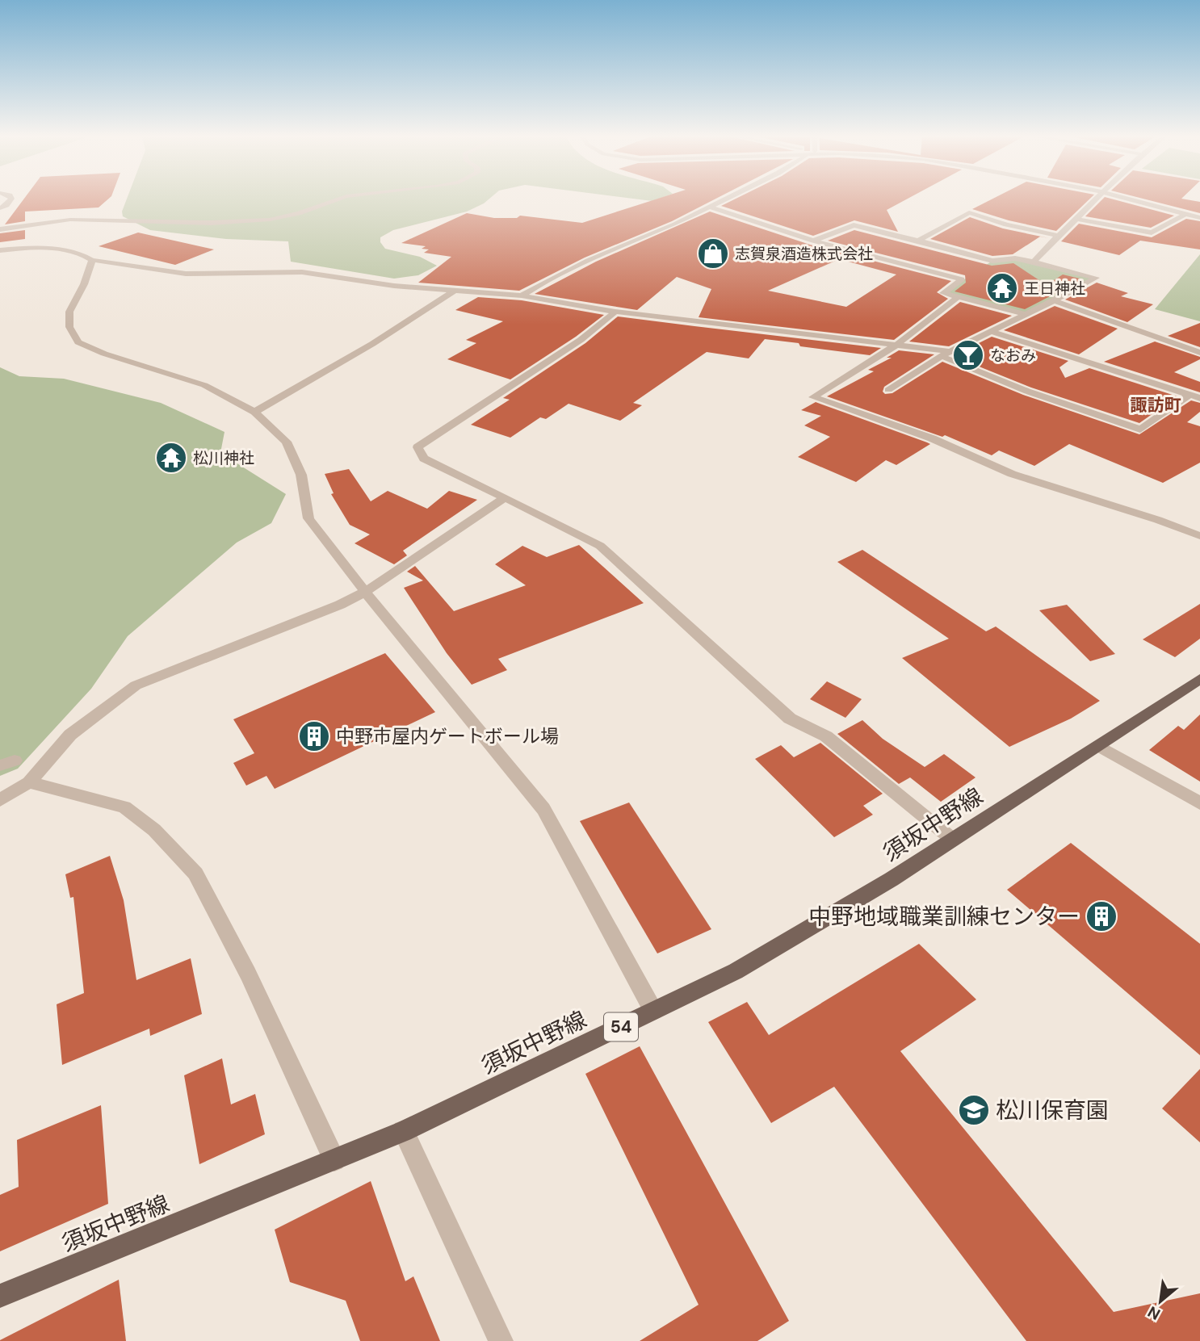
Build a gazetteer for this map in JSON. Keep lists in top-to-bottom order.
{
  "streets": {
    "main road": ["須坂中野線", "54"]
  },
  "districts": ["諏訪町"],
  "places": {
    "shop": ["志賀泉酒造株式会社"],
    "temple": ["王日神社", "松川神社"],
    "bar": ["なおみ"],
    "building": ["中野市屋内ゲートボール場", "中野地域職業訓練センター"],
    "school or university": ["松川保育園"]
  },
  "north": "bottom left"
}
